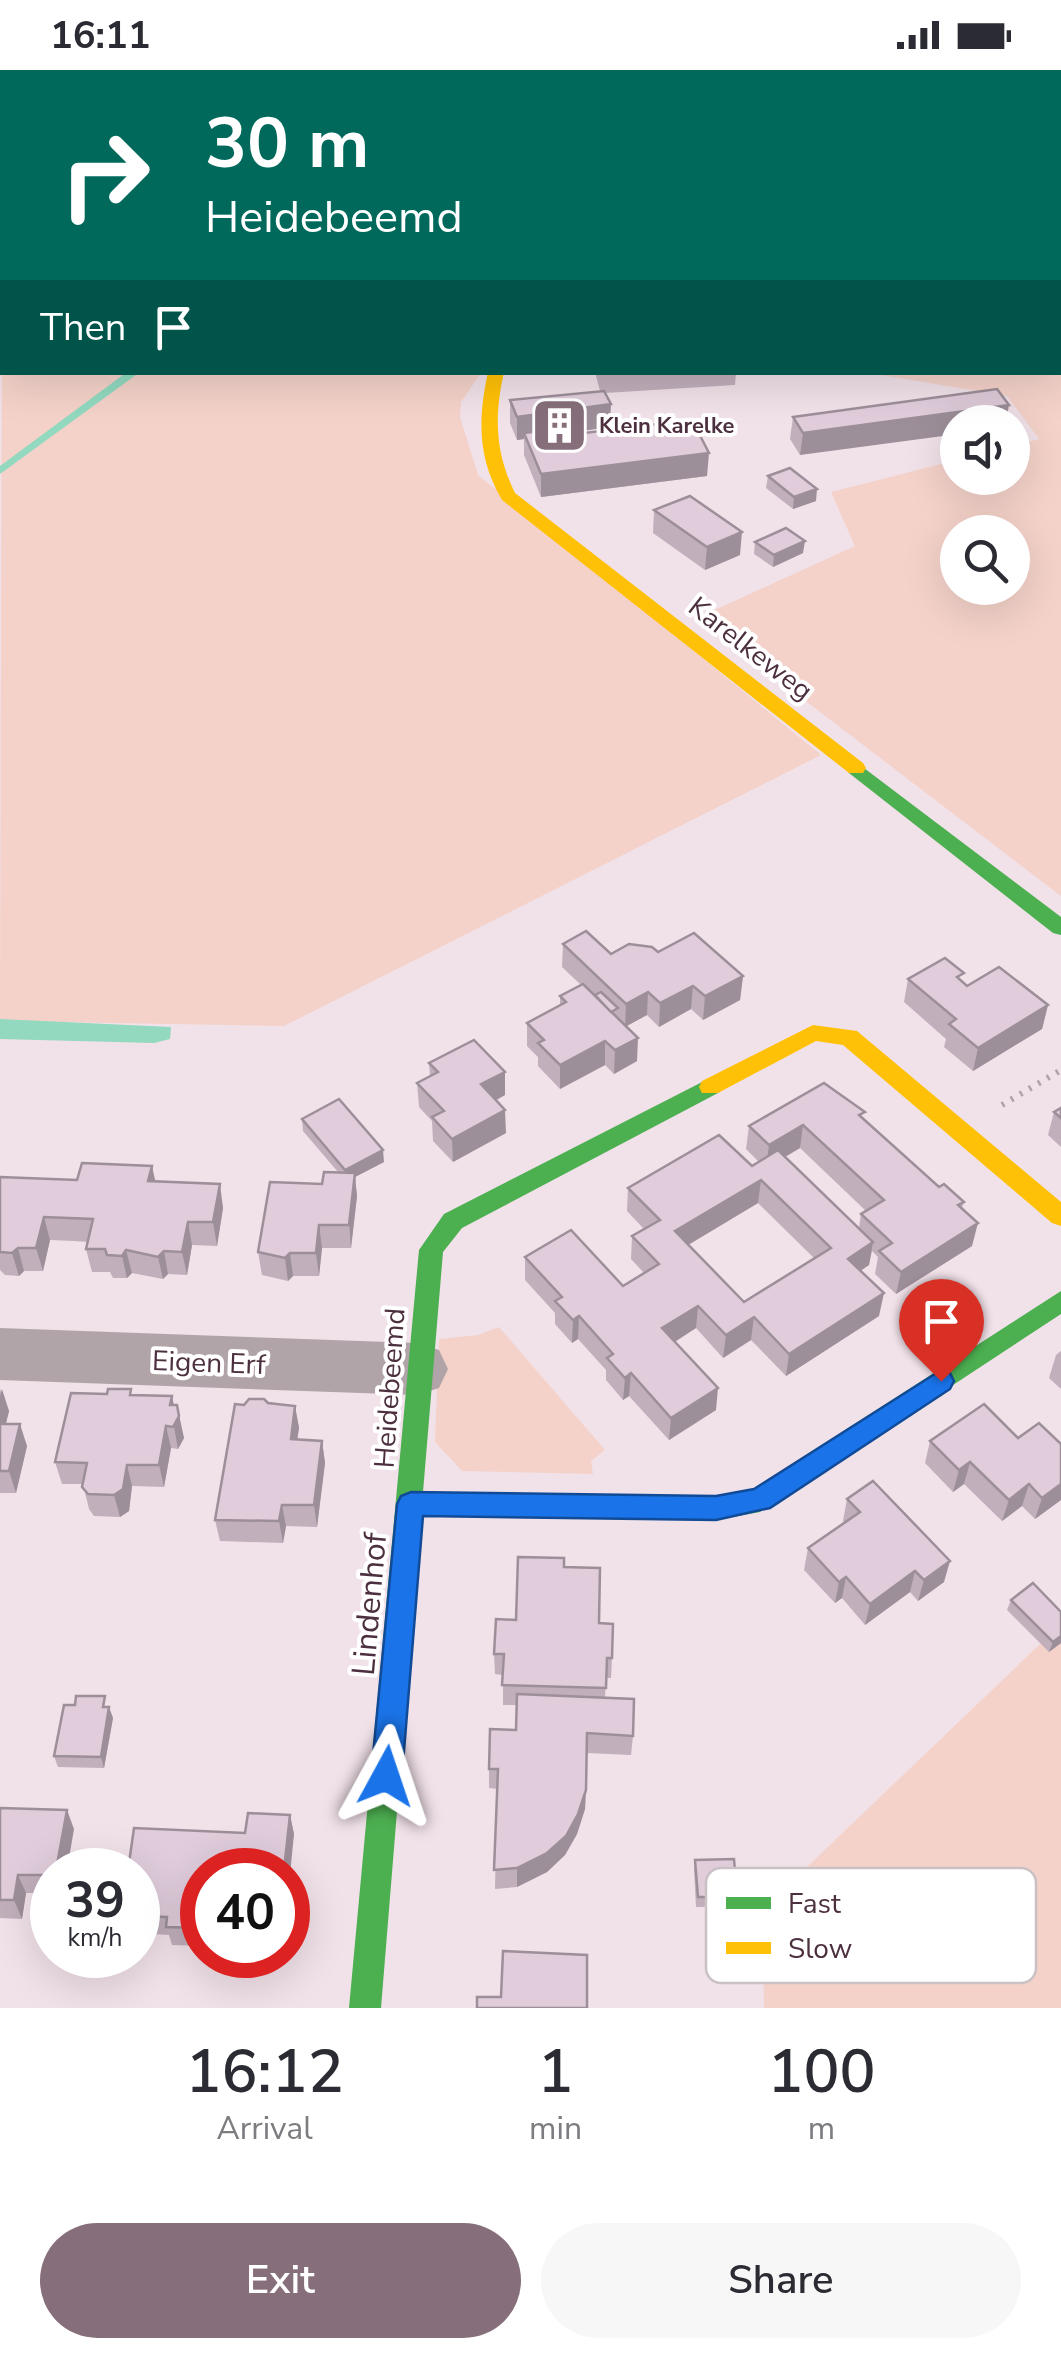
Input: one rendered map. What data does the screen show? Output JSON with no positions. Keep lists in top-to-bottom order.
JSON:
{
  "streets": {
    "street": [
      "Karelkeweg",
      "Eigen Erf",
      "Heidebeemd",
      "Lindenhof"
    ]
  },
  "crossings": [
    ["Eigen Erf", "Heidebeemd"],
    ["Heidebeemd", "Lindenhof"]
  ],
  "places": {
    "building": ["Klein Karelke"]
  },
  "legend": ["Fast", "Slow"],
  "page": {
    "status": "16:11",
    "turn": ["30 m", "Heidebeemd"],
    "then": "Then",
    "speed": "39 km/h",
    "limit": "40",
    "eta": [
      "16:12",
      "Arrival",
      "1",
      "min",
      "100",
      "m"
    ],
    "buttons": ["Exit", "Share"]
  }
}
